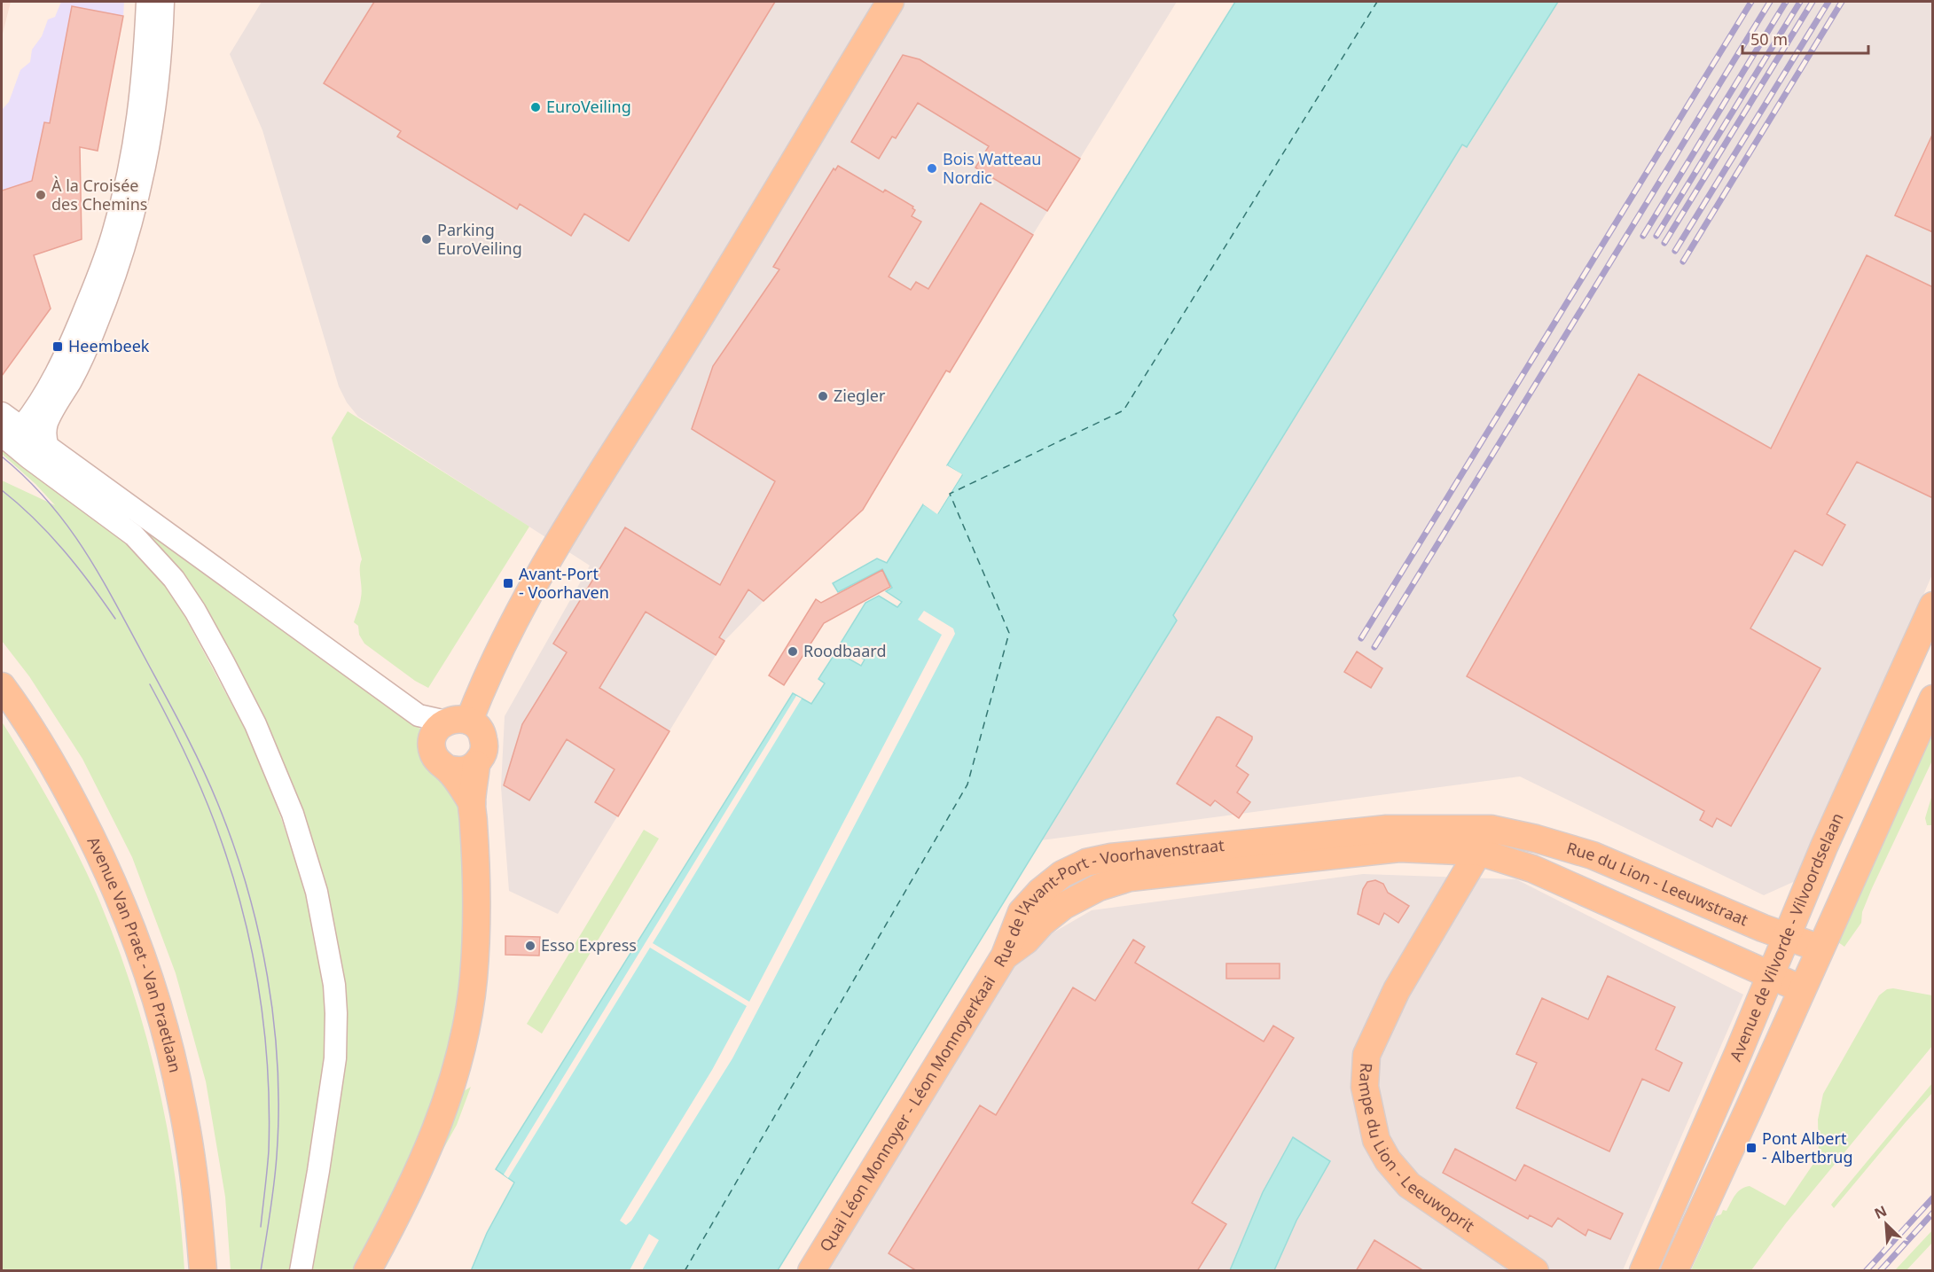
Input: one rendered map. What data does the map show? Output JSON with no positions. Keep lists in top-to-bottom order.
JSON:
{
  "streets": {
    "main road": [
      "Rue du Lion - Leeuwstraat",
      "Rue de l'Avant-Port - Voorhavenstraat",
      "Avenue de Vilvorde - Vilvoordselaan",
      "Avenue Van Praet - Van Praetlaan",
      "Quai Léon Monnoyer - Léon Monnoyerkaai",
      "Rampe du Lion - Leeuwoprit"
    ]
  },
  "crossings": [
    ["Rue du Lion - Leeuwstraat", "Rue de l'Avant-Port - Voorhavenstraat"],
    ["Rue du Lion - Leeuwstraat", "Avenue de Vilvorde - Vilvoordselaan"],
    ["Rue du Lion - Leeuwstraat", "Rampe du Lion - Leeuwoprit"],
    ["Rue de l'Avant-Port - Voorhavenstraat", "Quai Léon Monnoyer - Léon Monnoyerkaai"],
    ["Rue de l'Avant-Port - Voorhavenstraat", "Rampe du Lion - Leeuwoprit"]
  ],
  "places": {
    "other": [
      "EuroVeiling",
      "Bois Watteau Nordic",
      "À la Croisée des Chemins",
      "Parking EuroVeiling",
      "Ziegler",
      "Roodbaard",
      "Esso Express"
    ],
    "transit": ["Heembeek", "Avant-Port - Voorhaven", "Pont Albert - Albertbrug"]
  },
  "scale_bar": "50 m",
  "north": "top left"
}
